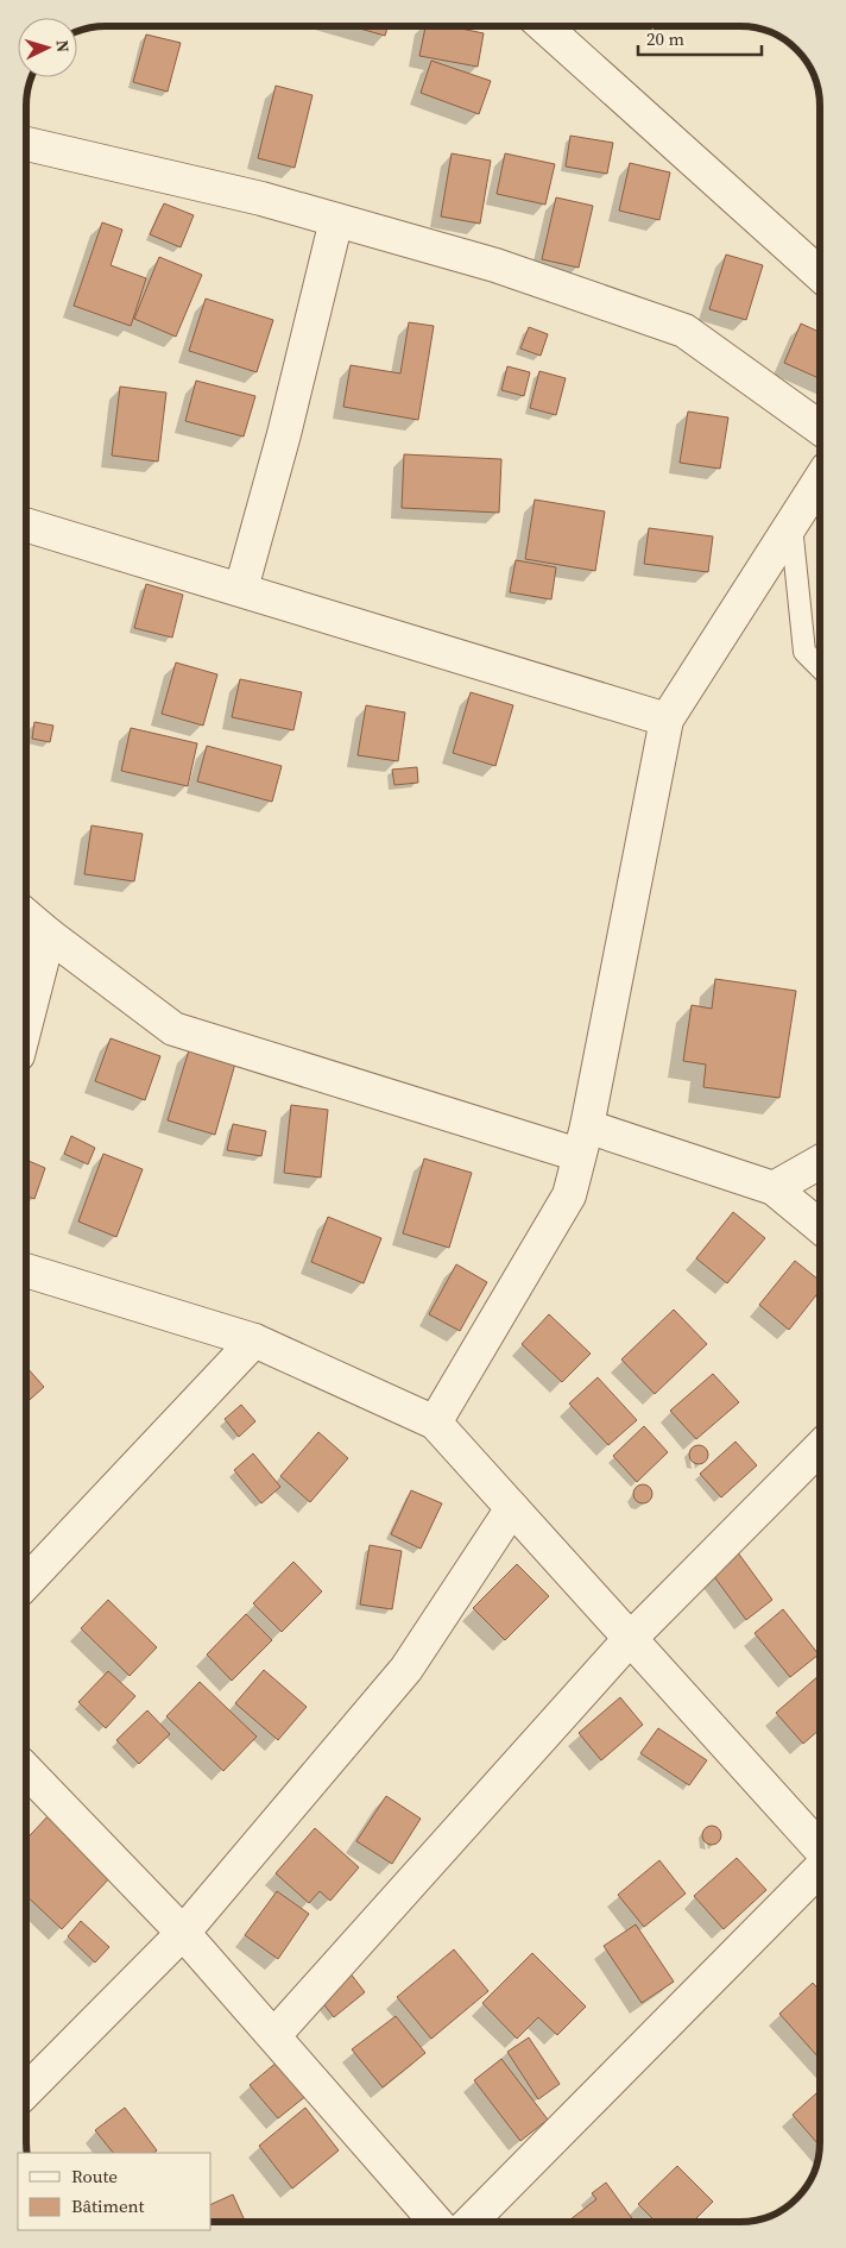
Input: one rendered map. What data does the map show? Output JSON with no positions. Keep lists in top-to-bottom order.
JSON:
{
  "legend": ["Route", "Bâtiment"],
  "scale_bar": "20 m",
  "north": "right"
}
